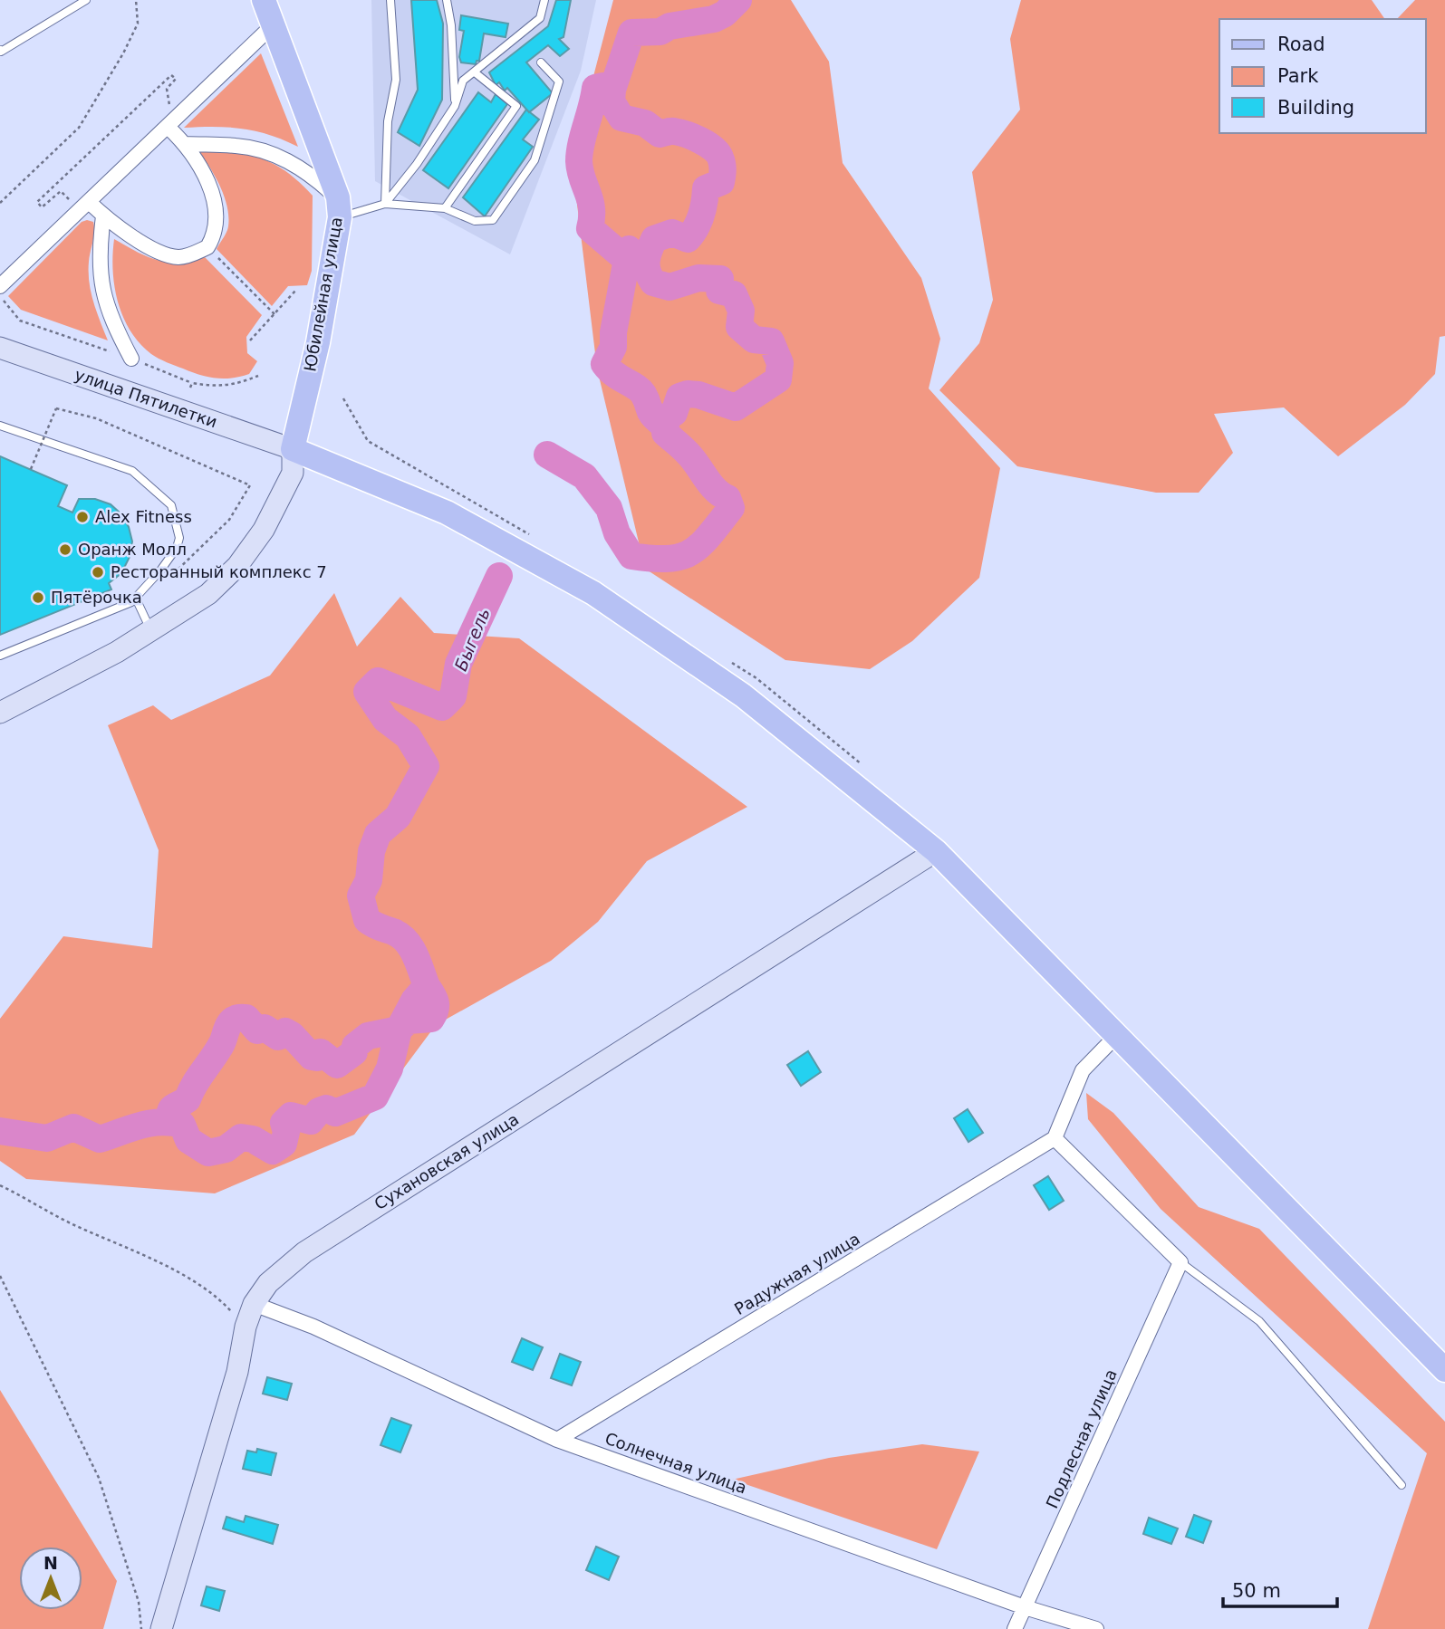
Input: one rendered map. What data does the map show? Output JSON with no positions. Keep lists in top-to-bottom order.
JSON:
{
  "streets": {
    "main road": ["Юбилейная улица"],
    "street": [
      "улица Пятилетки",
      "Сухановская улица",
      "Радужная улица",
      "Подлесная улица",
      "Солнечная улица"
    ]
  },
  "crossings": [
    ["Юбилейная улица", "улица Пятилетки"],
    ["Сухановская улица", "Солнечная улица"],
    ["Радужная улица", "Солнечная улица"],
    ["Подлесная улица", "Солнечная улица"]
  ],
  "water": ["Быгель"],
  "places": [
    "Alex Fitness",
    "Оранж Молл",
    "Ресторанный комплекс 7",
    "Пятёрочка"
  ],
  "legend": ["Road", "Park", "Building"],
  "scale_bar": "50 m",
  "north": "top"
}
